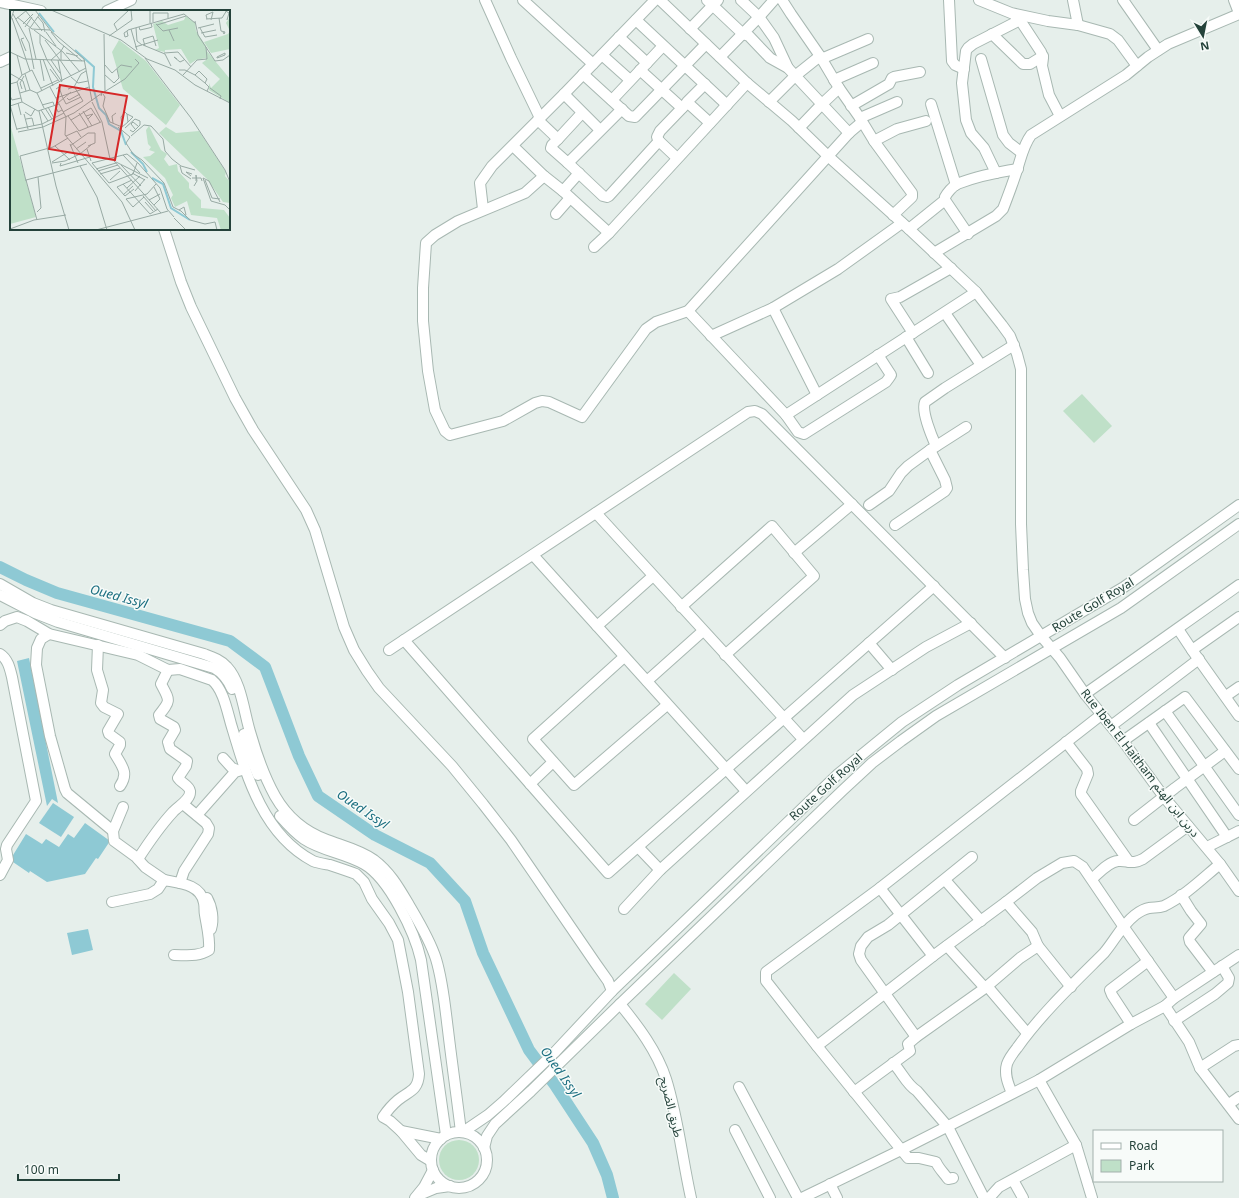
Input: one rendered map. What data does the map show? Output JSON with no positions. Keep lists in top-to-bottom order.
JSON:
{
  "streets": {
    "street": ["Route Golf Royal", "Rue Iben El Haitham دربن ابن الهثم", "طريق الضريح"]
  },
  "crossings": [
    ["Route Golf Royal", "Rue Iben El Haitham دربن ابن الهثم"],
    ["Route Golf Royal", "طريق الضريح"]
  ],
  "water": ["Oued Issyl"],
  "legend": ["Road", "Park"],
  "scale_bar": "100 m",
  "north": "bottom"
}
